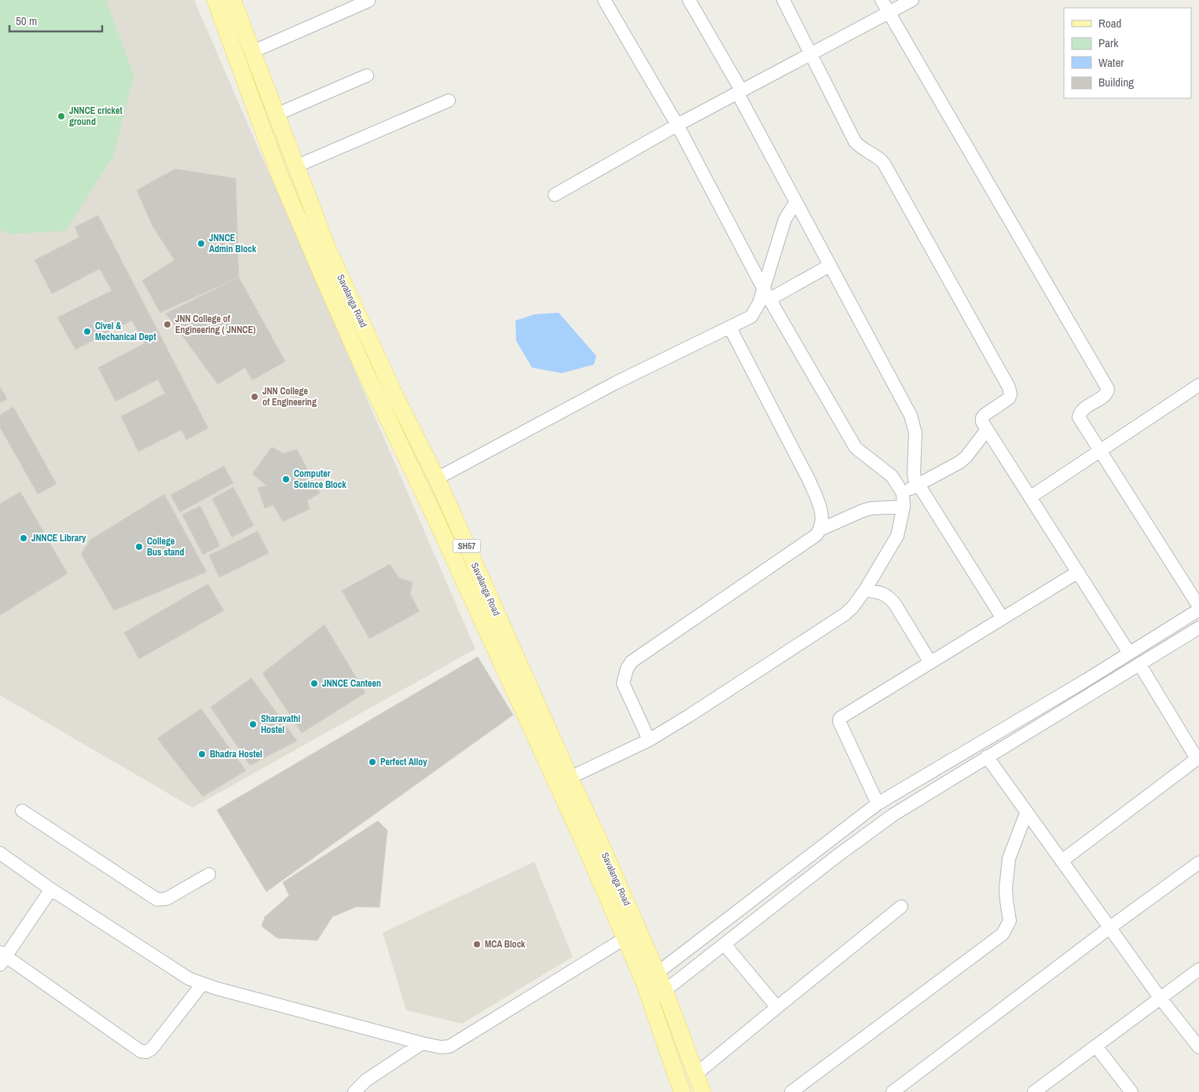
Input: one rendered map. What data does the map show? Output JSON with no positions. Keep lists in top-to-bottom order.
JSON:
{
  "streets": {
    "main road": ["Savalanga Road", "SH57"]
  },
  "places": [
    "JNNCE cricket ground",
    "JNNCE Admin Block",
    "JNN College of Engineering ( JNNCE)",
    "Civel & Mechanical Dept",
    "JNN College of Engineering",
    "Computer Sceince Block",
    "JNNCE Library",
    "College Bus stand",
    "JNNCE Canteen",
    "Sharavathi Hostel",
    "Bhadra Hostel",
    "Perfect Alloy",
    "MCA Block"
  ],
  "legend": [
    "Road",
    "Park",
    "Water",
    "Building"
  ],
  "scale_bar": "50 m"
}
